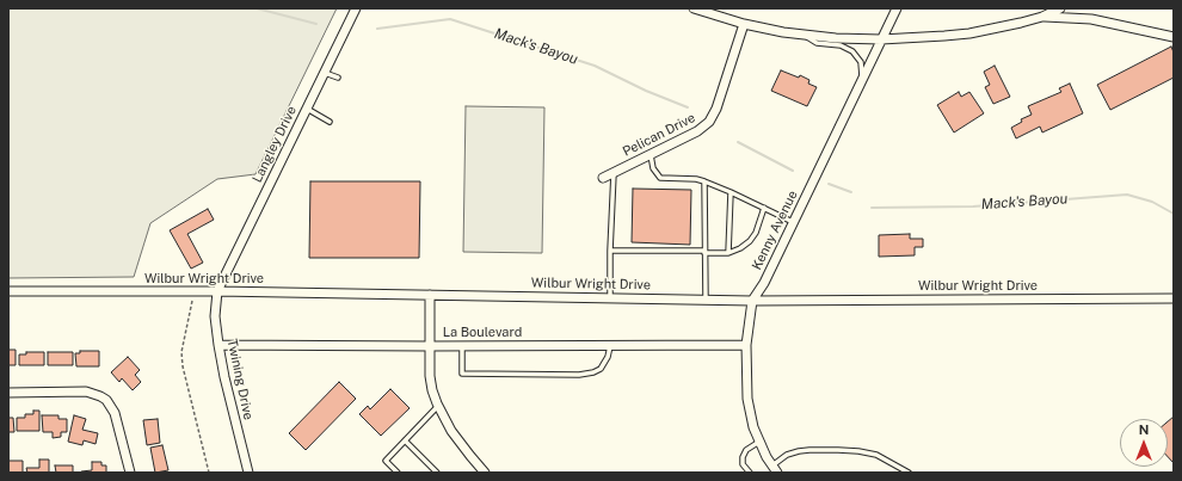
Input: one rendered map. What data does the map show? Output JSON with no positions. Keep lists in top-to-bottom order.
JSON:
{
  "streets": {
    "street": [
      "Pelican Drive",
      "Langley Drive",
      "Kenny Avenue",
      "Wilbur Wright Drive",
      "La Boulevard",
      "Twining Drive"
    ]
  },
  "crossings": [
    ["Langley Drive", "Wilbur Wright Drive"],
    ["Langley Drive", "Twining Drive"],
    ["Kenny Avenue", "Wilbur Wright Drive"],
    ["Kenny Avenue", "La Boulevard"],
    ["Wilbur Wright Drive", "Twining Drive"],
    ["La Boulevard", "Twining Drive"]
  ],
  "water": ["Mack's Bayou"],
  "north": "top"
}
